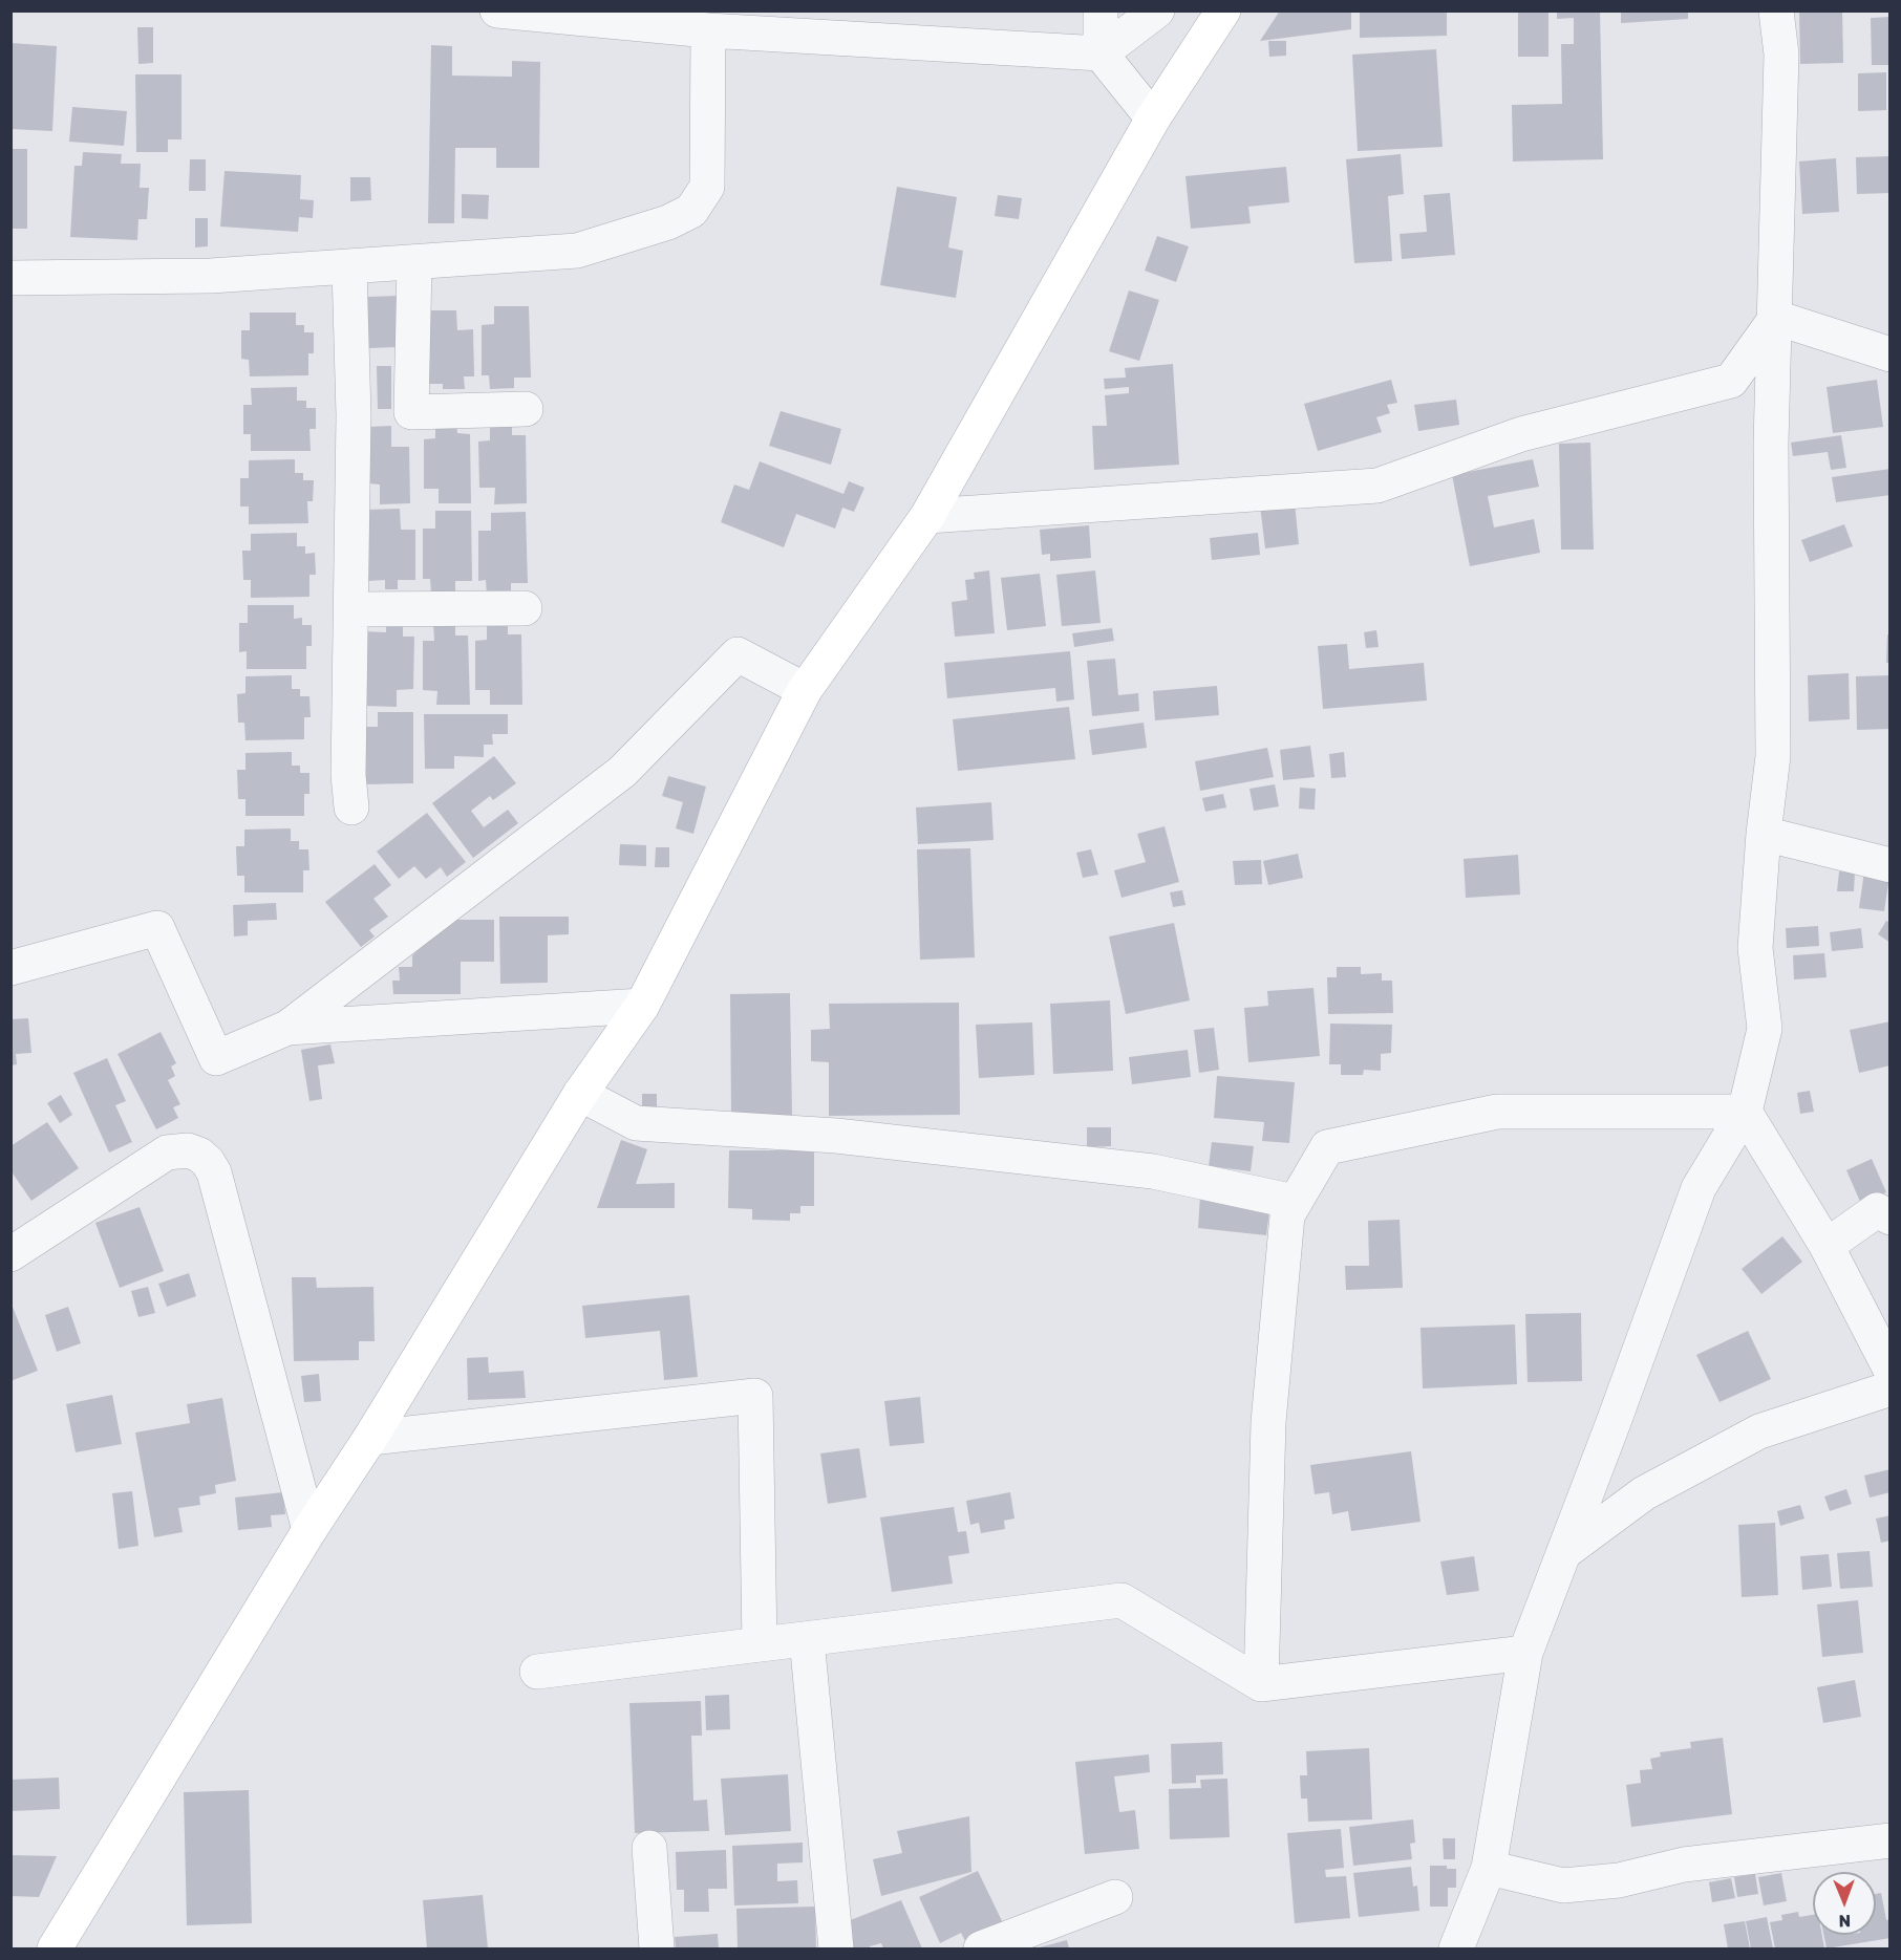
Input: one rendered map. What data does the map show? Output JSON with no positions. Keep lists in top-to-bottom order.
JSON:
{
  "north": "bottom"
}
